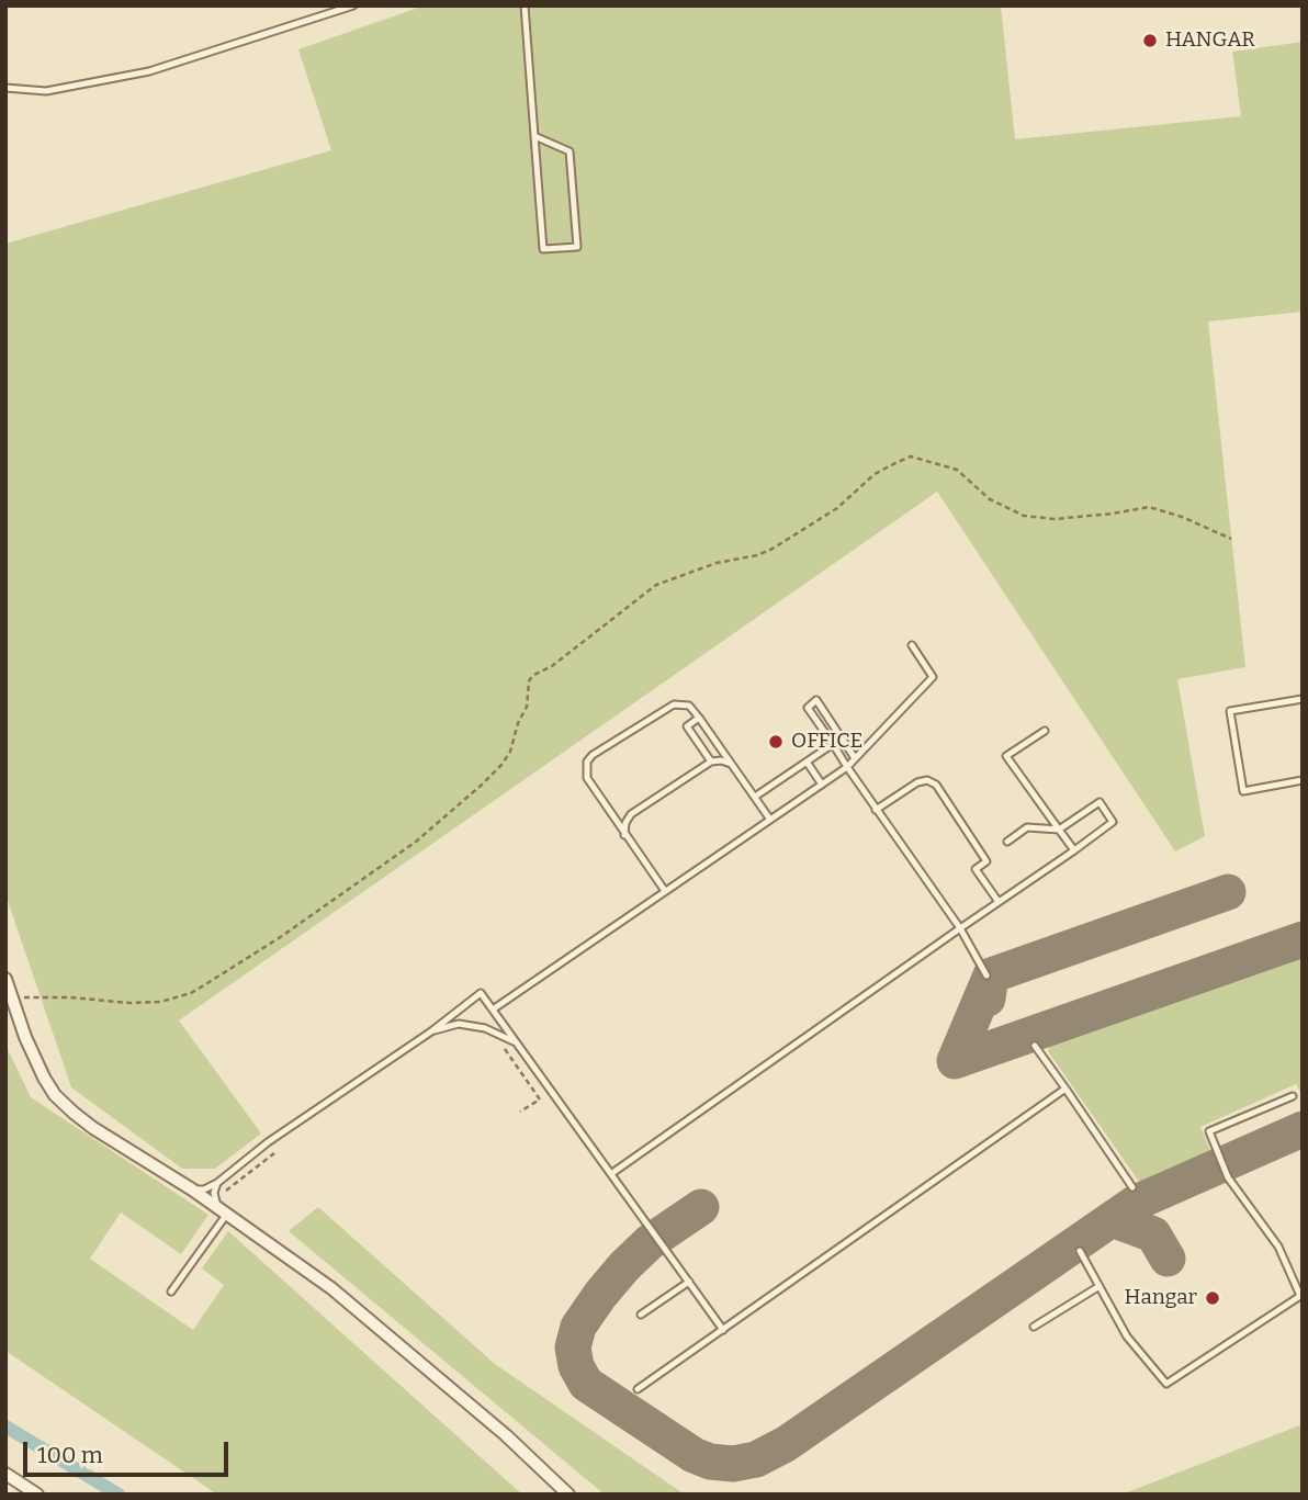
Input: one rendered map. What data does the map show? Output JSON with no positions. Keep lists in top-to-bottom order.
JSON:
{
  "places": ["HANGAR", "OFFICE", "Hangar"],
  "scale_bar": "100 m"
}
